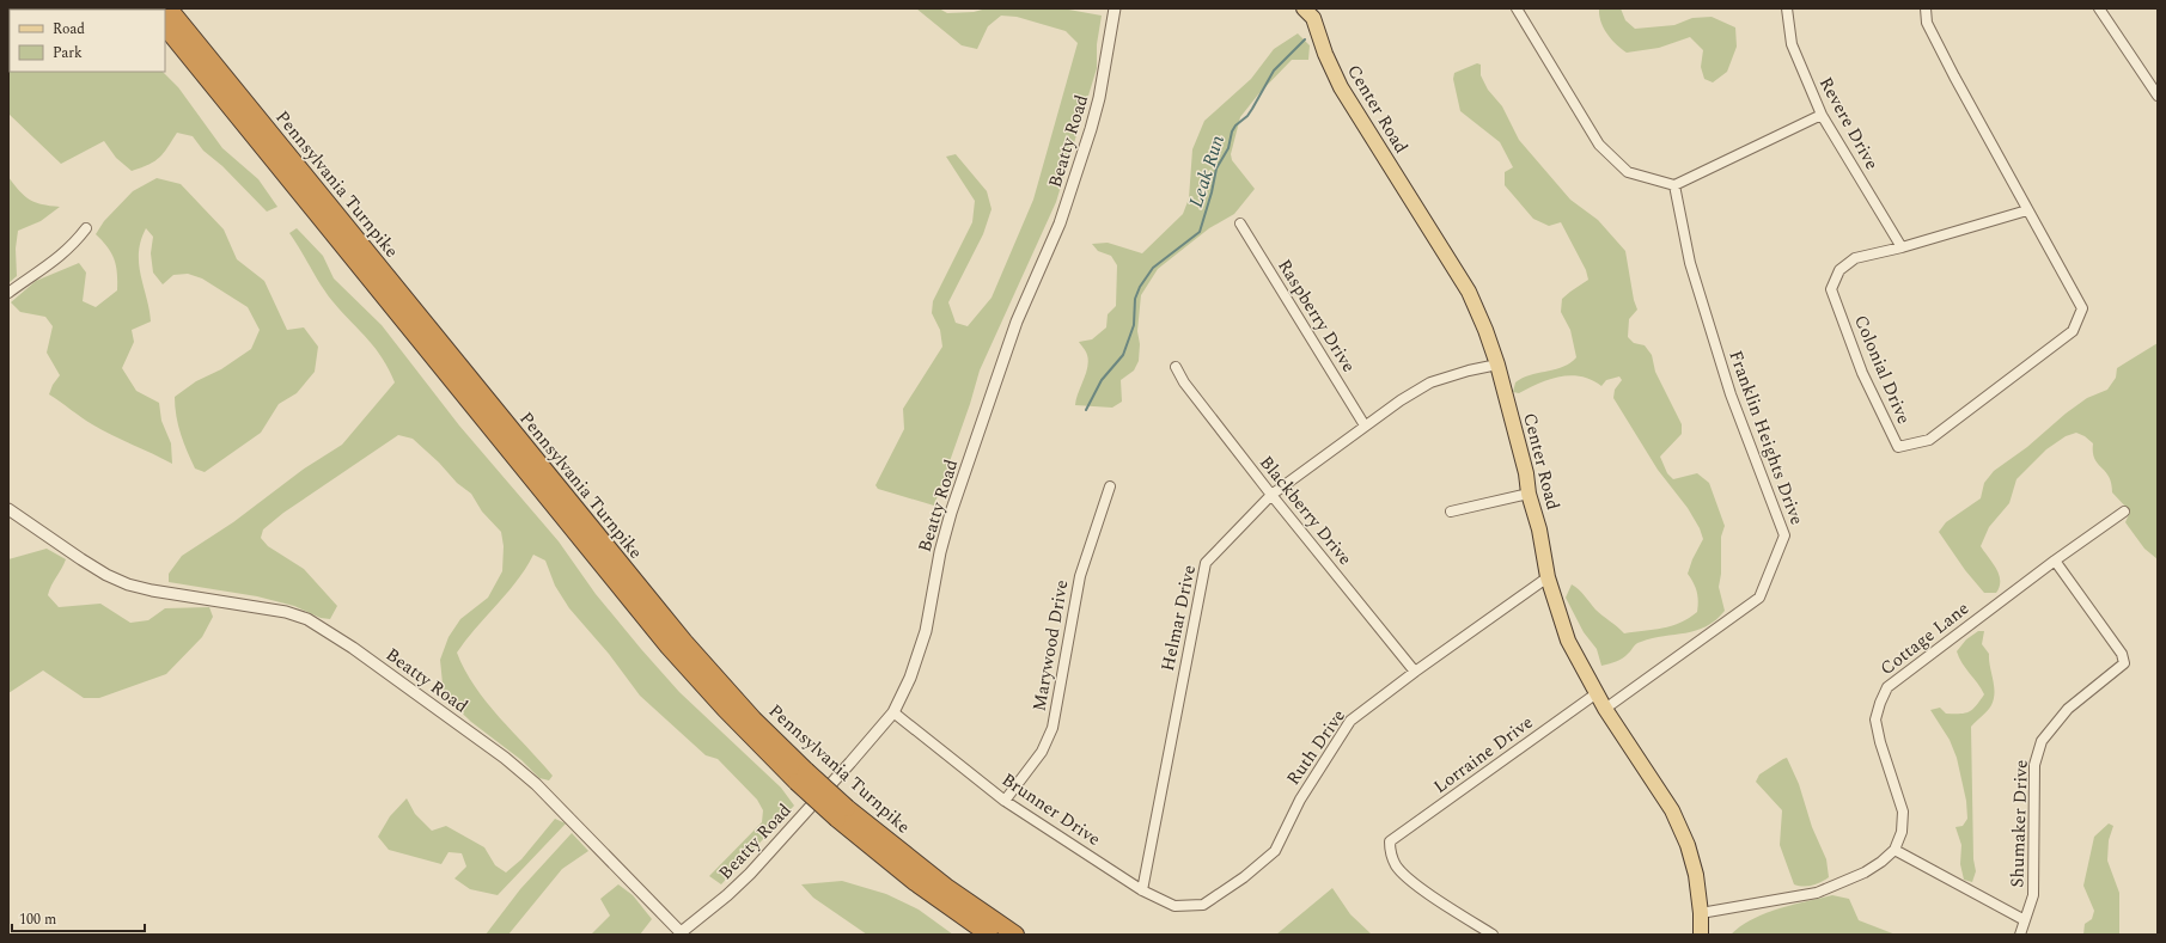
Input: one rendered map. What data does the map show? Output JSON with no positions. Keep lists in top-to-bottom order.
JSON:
{
  "streets": {
    "highway": ["Pennsylvania Turnpike"],
    "main road": ["Center Road"],
    "street": [
      "Revere Drive",
      "Beatty Road",
      "Raspberry Drive",
      "Colonial Drive",
      "Franklin Heights Drive",
      "Blackberry Drive",
      "Helmar Drive",
      "Cottage Lane",
      "Marywood Drive",
      "Ruth Drive",
      "Lorraine Drive",
      "Brunner Drive",
      "Shumaker Drive"
    ]
  },
  "crossings": [
    ["Center Road", "Franklin Heights Drive"],
    ["Center Road", "Helmar Drive"],
    ["Center Road", "Ruth Drive"],
    ["Center Road", "Lorraine Drive"],
    ["Revere Drive", "Colonial Drive"],
    ["Beatty Road", "Brunner Drive"],
    ["Raspberry Drive", "Helmar Drive"],
    ["Blackberry Drive", "Helmar Drive"],
    ["Blackberry Drive", "Ruth Drive"],
    ["Helmar Drive", "Brunner Drive"],
    ["Cottage Lane", "Shumaker Drive"],
    ["Marywood Drive", "Brunner Drive"],
    ["Ruth Drive", "Brunner Drive"]
  ],
  "water": ["Leak Run"],
  "legend": ["Road", "Park"],
  "scale_bar": "100 m"
}
